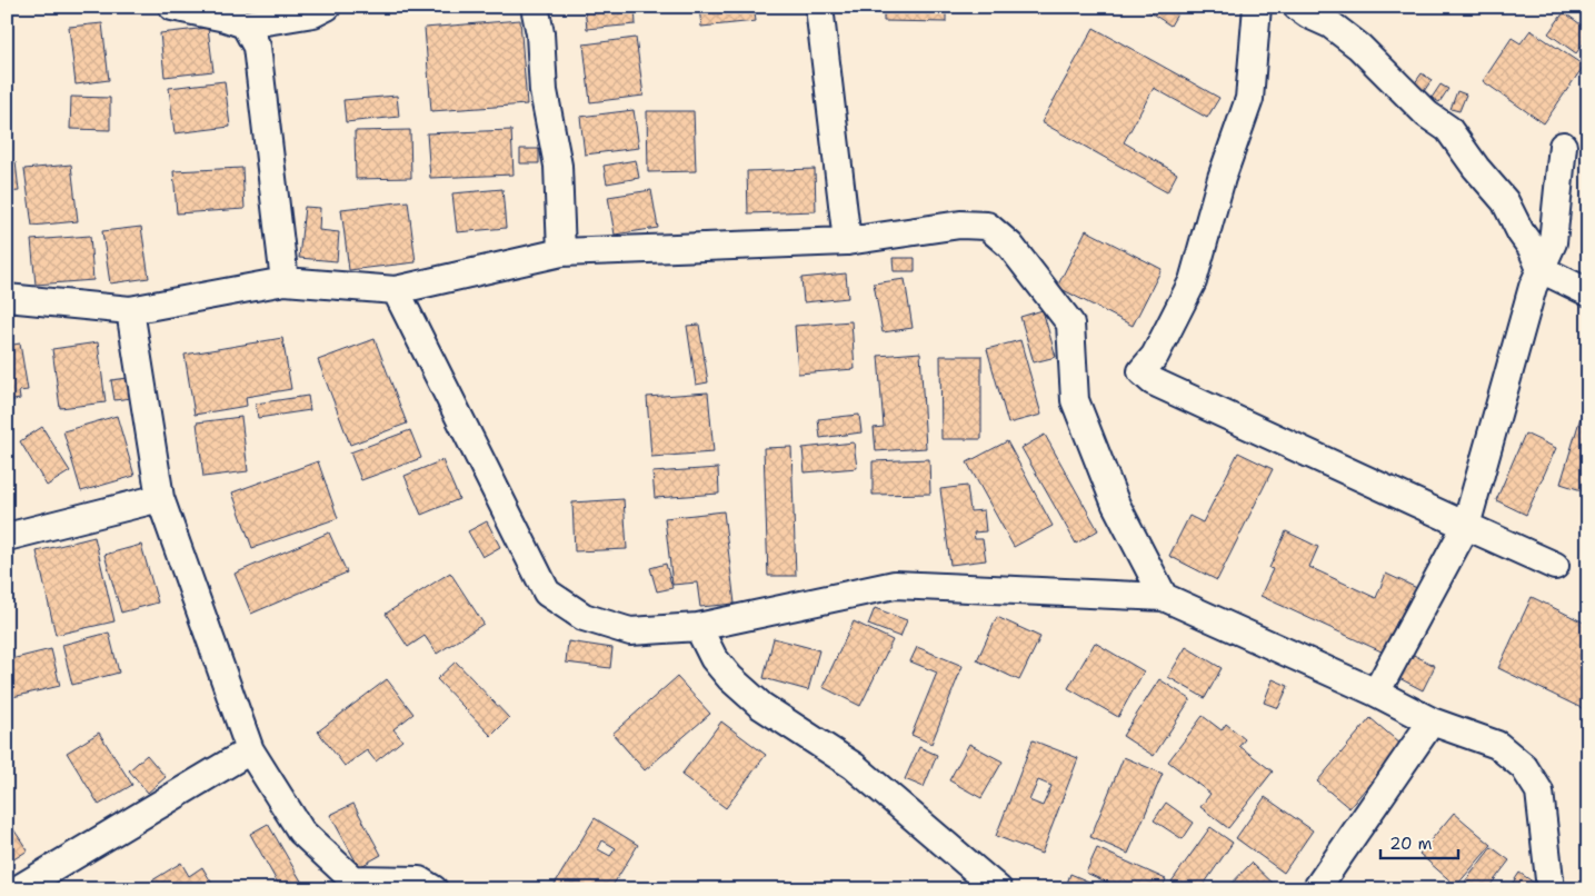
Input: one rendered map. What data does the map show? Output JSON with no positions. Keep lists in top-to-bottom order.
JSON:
{
  "scale_bar": "20 m"
}
